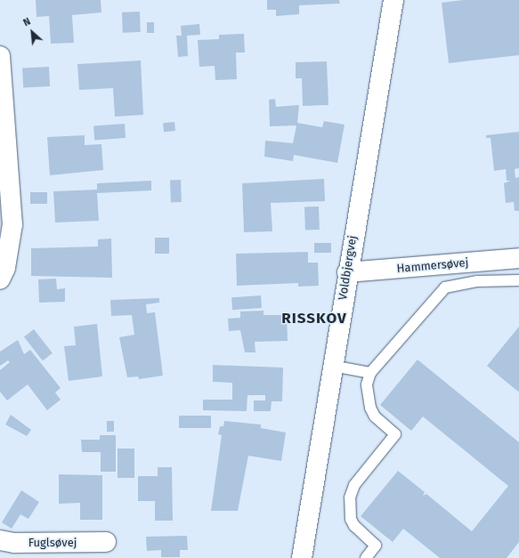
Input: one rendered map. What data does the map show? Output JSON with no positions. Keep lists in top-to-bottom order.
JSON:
{
  "streets": {
    "street": ["Hammersøvej", "Voldbjergvej", "Fuglsøvej"]
  },
  "crossings": [
    ["Hammersøvej", "Voldbjergvej"]
  ],
  "districts": ["RISSKOV"],
  "north": "top left"
}
